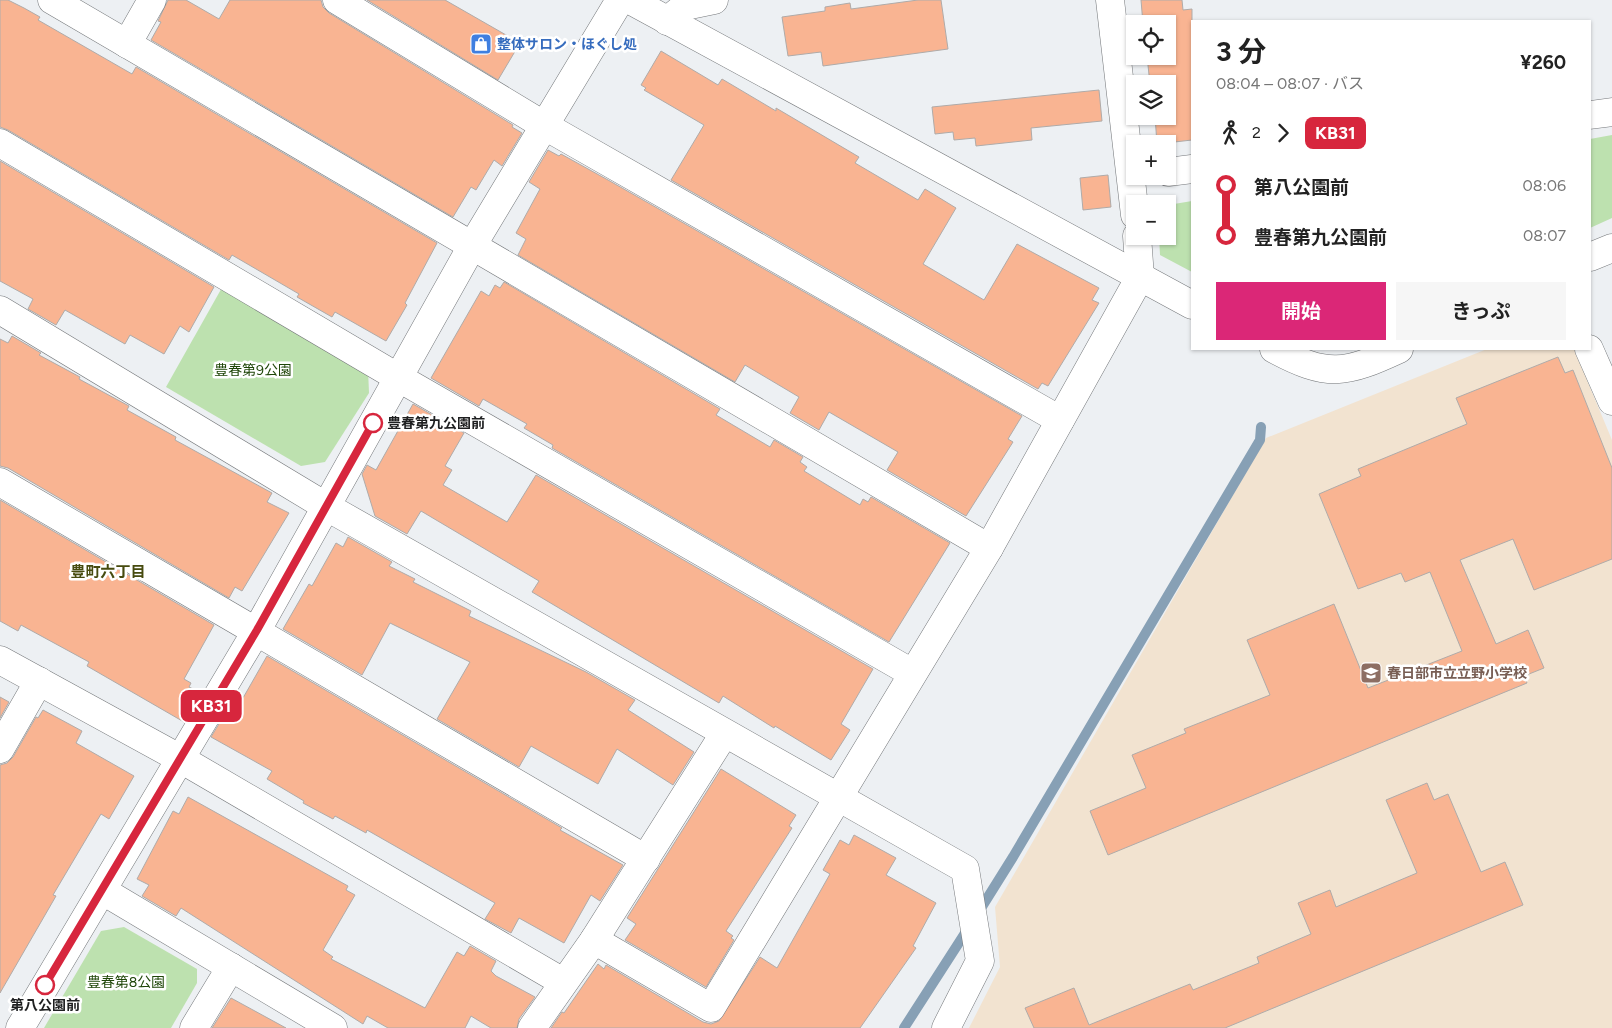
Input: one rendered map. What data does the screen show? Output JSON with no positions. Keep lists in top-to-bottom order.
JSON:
{
  "districts": ["豊町六丁目"],
  "parks": ["豊春第9公園", "豊春第8公園"],
  "places": {
    "shop": ["整体サロン・ほぐし処"],
    "other": ["豊春第九公園前", "第八公園前"],
    "school or university": ["春日部市立立野小学校"]
  },
  "lines": ["bus line KB31"],
  "page": {
    "on_map": "KB31",
    "map_buttons": ["+", "−"],
    "heading": ["3 分", "08:04 – 08:07 · バス", "¥260"],
    "legs": ["2", "KB31"],
    "list": [
      {
        "name": "第八公園前",
        "value": "08:06"
      },
      {
        "name": "豊春第九公園前",
        "value": "08:07"
      }
    ],
    "buttons": ["開始", "きっぷ"]
  }
}
